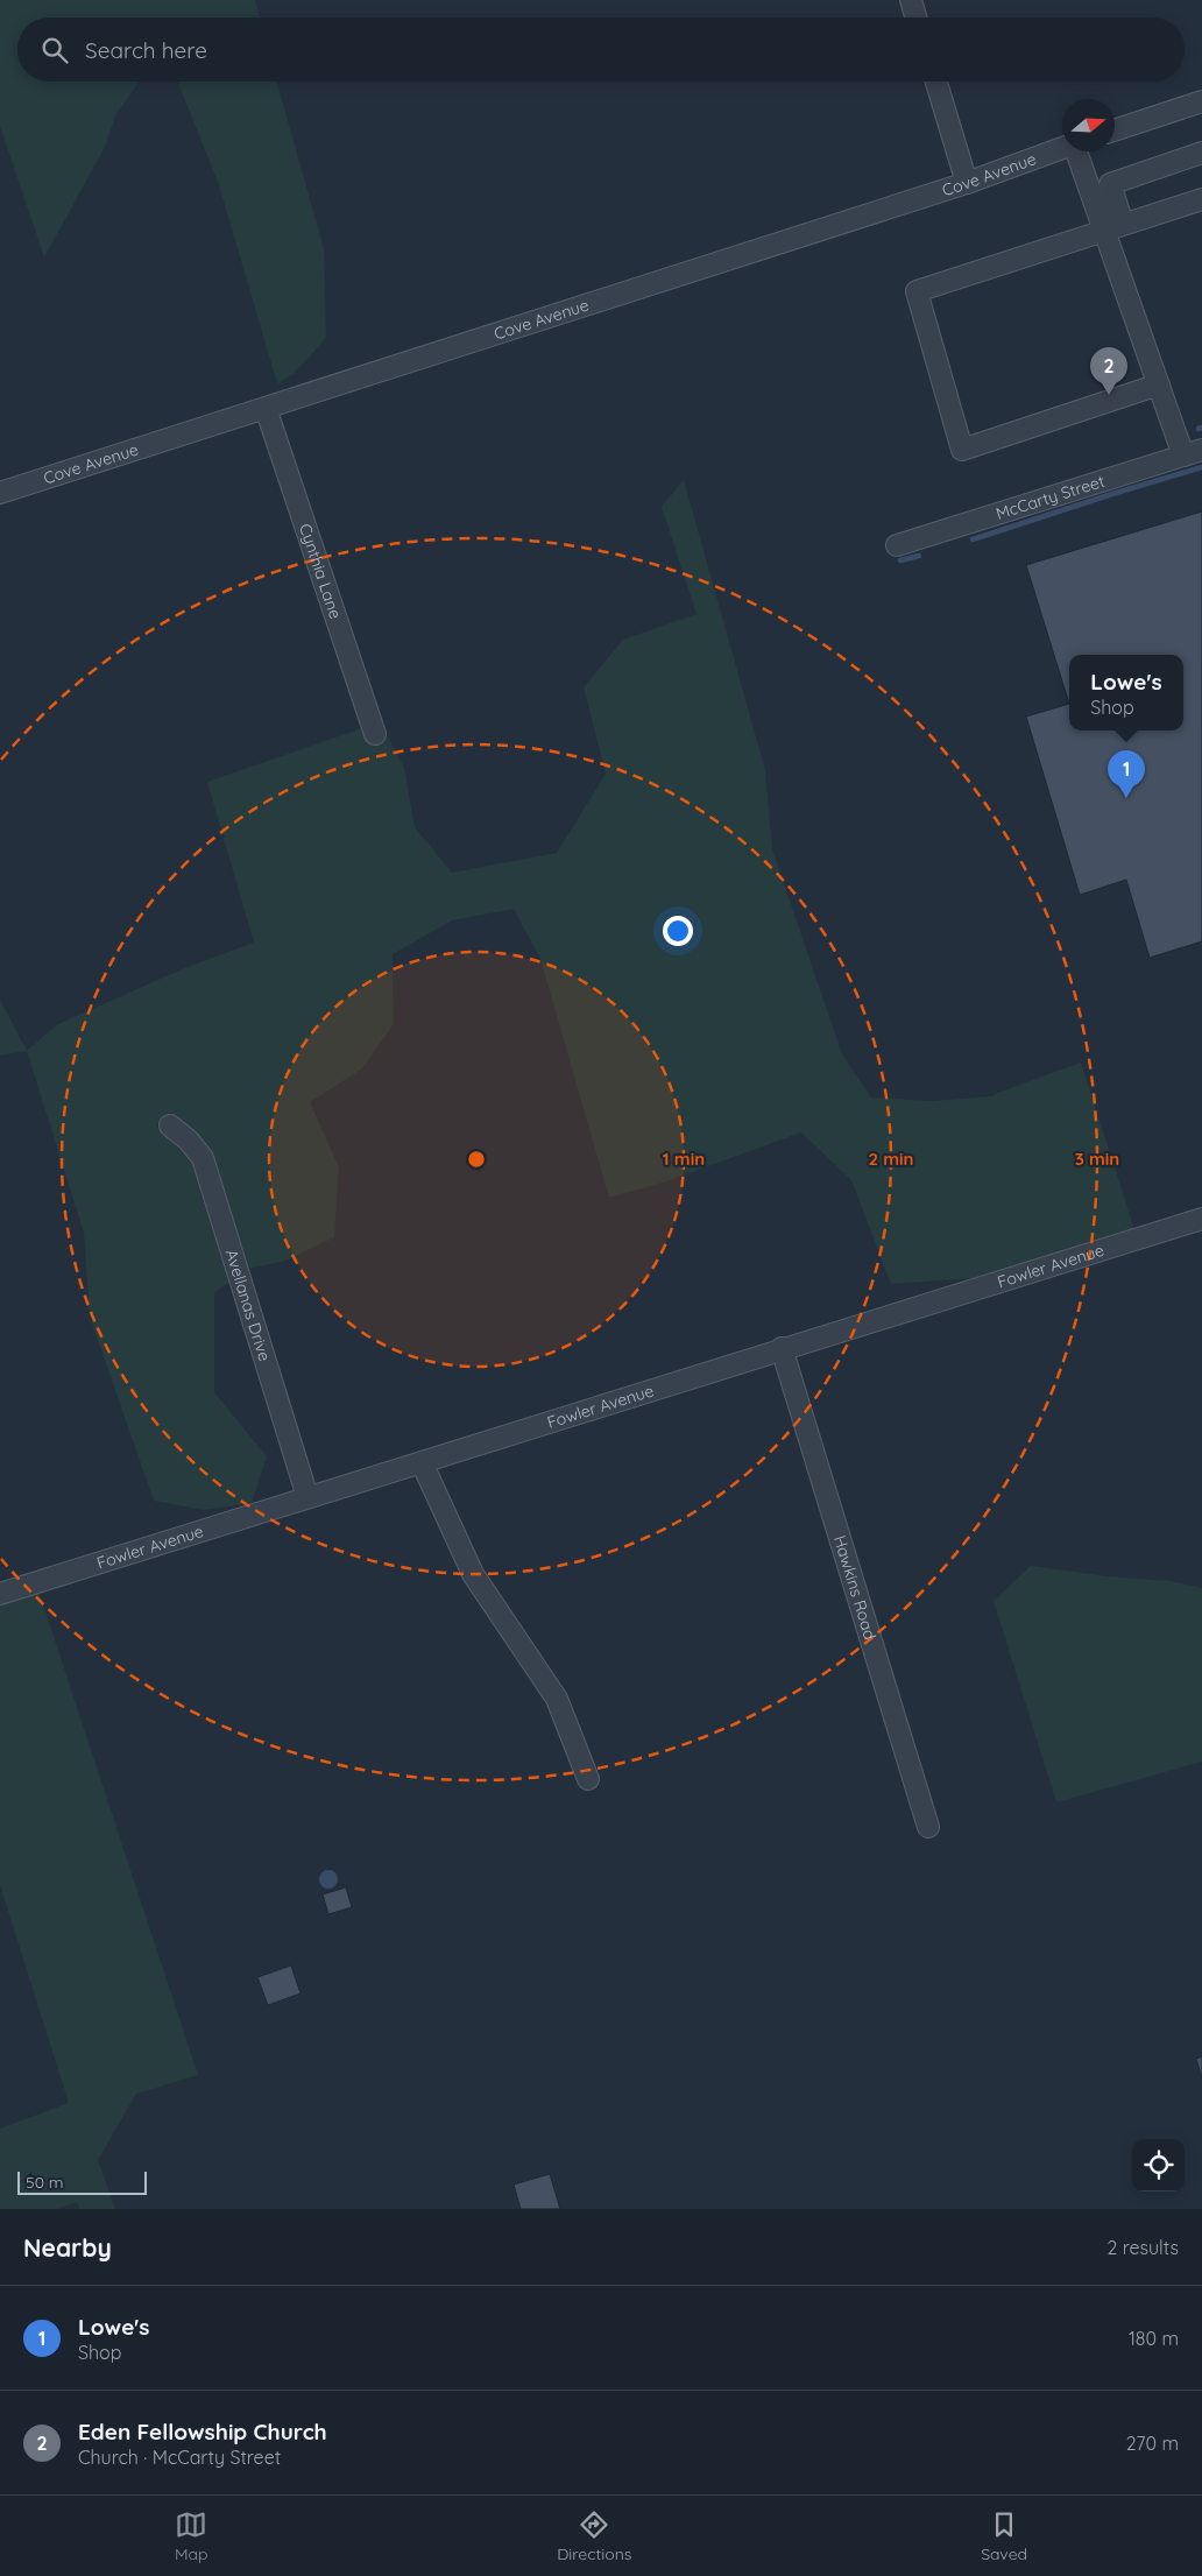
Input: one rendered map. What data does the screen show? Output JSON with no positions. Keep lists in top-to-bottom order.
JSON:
{
  "streets": {
    "street": [
      "Cove Avenue",
      "McCarty Street",
      "Cynthia Lane",
      "Fowler Avenue",
      "Avellanas Drive",
      "Hawkins Road"
    ]
  },
  "crossings": [
    ["Cove Avenue", "Cynthia Lane"],
    ["Fowler Avenue", "Avellanas Drive"],
    ["Fowler Avenue", "Hawkins Road"]
  ],
  "scale_bar": "50 m",
  "north": "right",
  "page": {
    "search": "Search here",
    "pins": ["2", "1"],
    "popup": ["Lowe's", "Shop"],
    "scale": "50 m",
    "heading": ["Nearby", "2 results"],
    "list": [
      {
        "mark": "1",
        "name": "Lowe's",
        "note": "Shop",
        "value": "180 m"
      },
      {
        "mark": "2",
        "name": "Eden Fellowship Church",
        "note": "Church · McCarty Street",
        "value": "270 m"
      }
    ],
    "nav": ["Map", "Directions", "Saved"]
  },
  "rings": ["1 min", "2 min", "3 min"]
}
